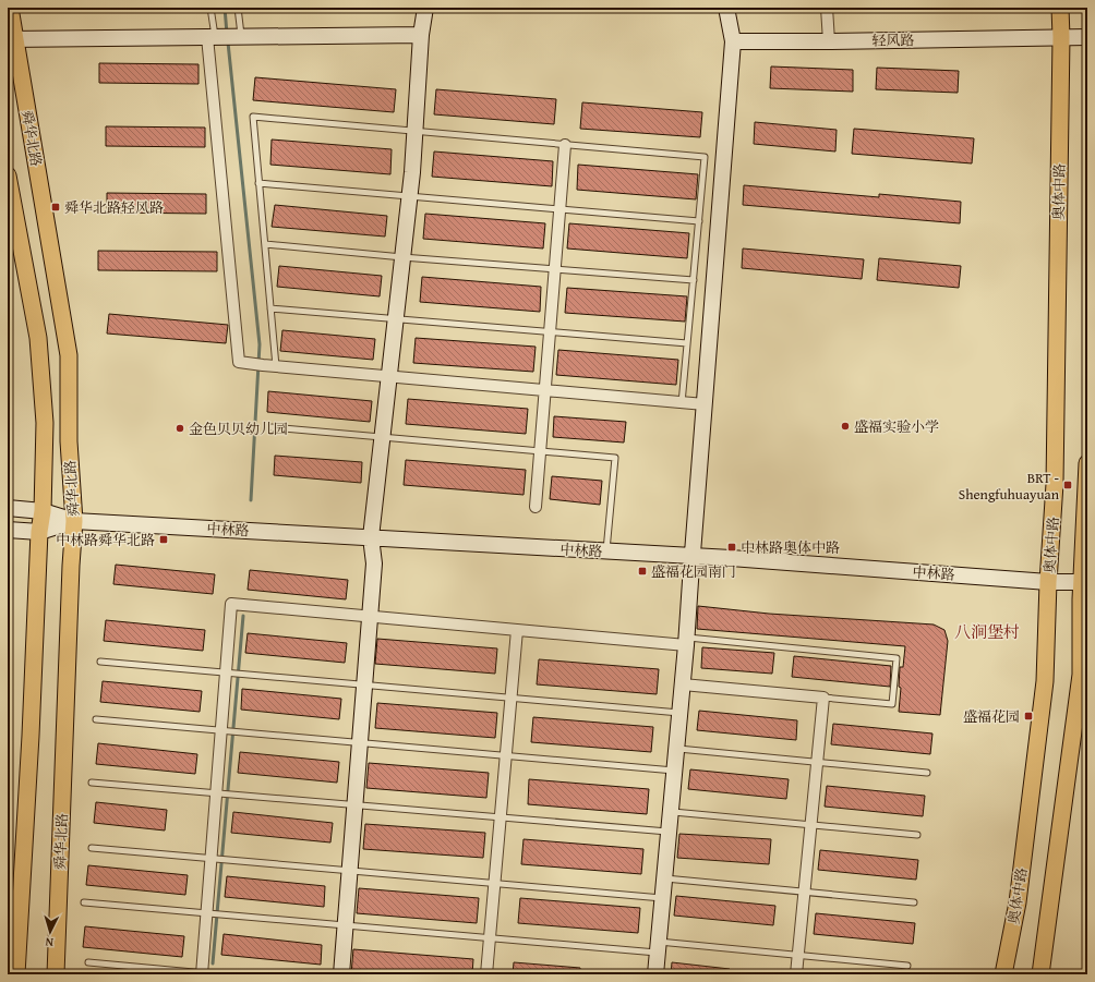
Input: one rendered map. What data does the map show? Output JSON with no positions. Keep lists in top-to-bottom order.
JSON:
{
  "streets": {
    "main road": ["舜华北路", "奥体中路"],
    "street": ["轻风路", "中林路"]
  },
  "crossings": [
    ["轻风路", "奥体中路"],
    ["舜华北路", "中林路"],
    ["奥体中路", "中林路"]
  ],
  "districts": ["八涧堡村"],
  "places": {
    "transit": [
      "舜华北路轻风路",
      "BRT - Shengfuhuayuan",
      "中林路舜华北路",
      "中林路奥体中路",
      "盛福花园南门",
      "盛福花园"
    ],
    "other": ["盛福实验小学", "金色贝贝幼儿园"]
  },
  "north": "bottom"
}
